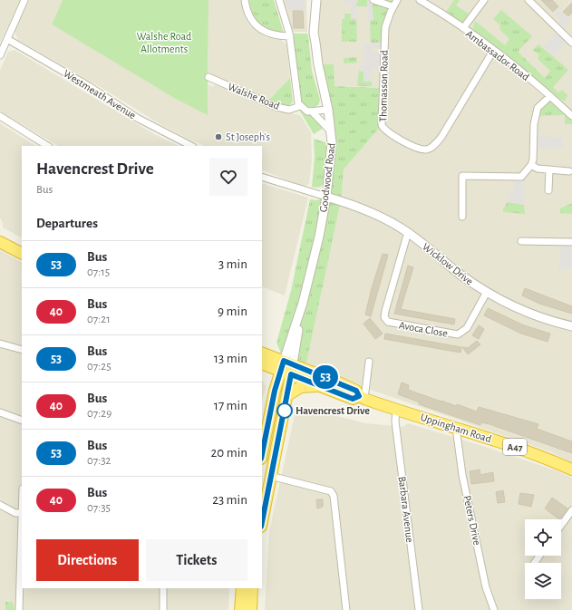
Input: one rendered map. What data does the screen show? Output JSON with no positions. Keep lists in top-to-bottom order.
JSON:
{
  "streets": {
    "highway": ["Uppingham Road", "A47"],
    "street": [
      "Ambassador Road",
      "Thomasson Road",
      "Westmeath Avenue",
      "Walshe Road",
      "Goodwood Road",
      "Wicklow Drive",
      "Avoca Close",
      "Barbara Avenue",
      "Peters Drive"
    ]
  },
  "crossings": [
    ["Ambassador Road", "Thomasson Road"],
    ["Goodwood Road", "Wicklow Drive"],
    ["Goodwood Road", "Uppingham Road"],
    ["Wicklow Drive", "Avoca Close"],
    ["Uppingham Road", "Barbara Avenue"],
    ["Uppingham Road", "Peters Drive"]
  ],
  "parks": ["Walshe Road Allotments"],
  "places": ["St Joseph's", "Havencrest Drive"],
  "lines": ["bus line 53"],
  "page": {
    "on_map": "53",
    "heading": [
      ["Havencrest Drive", "Bus"],
      "Departures"
    ],
    "list": [
      {
        "mark": "53",
        "name": "Bus",
        "note": "07:15",
        "value": "3 min"
      },
      {
        "mark": "40",
        "name": "Bus",
        "note": "07:21",
        "value": "9 min"
      },
      {
        "mark": "53",
        "name": "Bus",
        "note": "07:25",
        "value": "13 min"
      },
      {
        "mark": "40",
        "name": "Bus",
        "note": "07:29",
        "value": "17 min"
      },
      {
        "mark": "53",
        "name": "Bus",
        "note": "07:32",
        "value": "20 min"
      },
      {
        "mark": "40",
        "name": "Bus",
        "note": "07:35",
        "value": "23 min"
      }
    ],
    "buttons": ["Directions", "Tickets"]
  }
}
